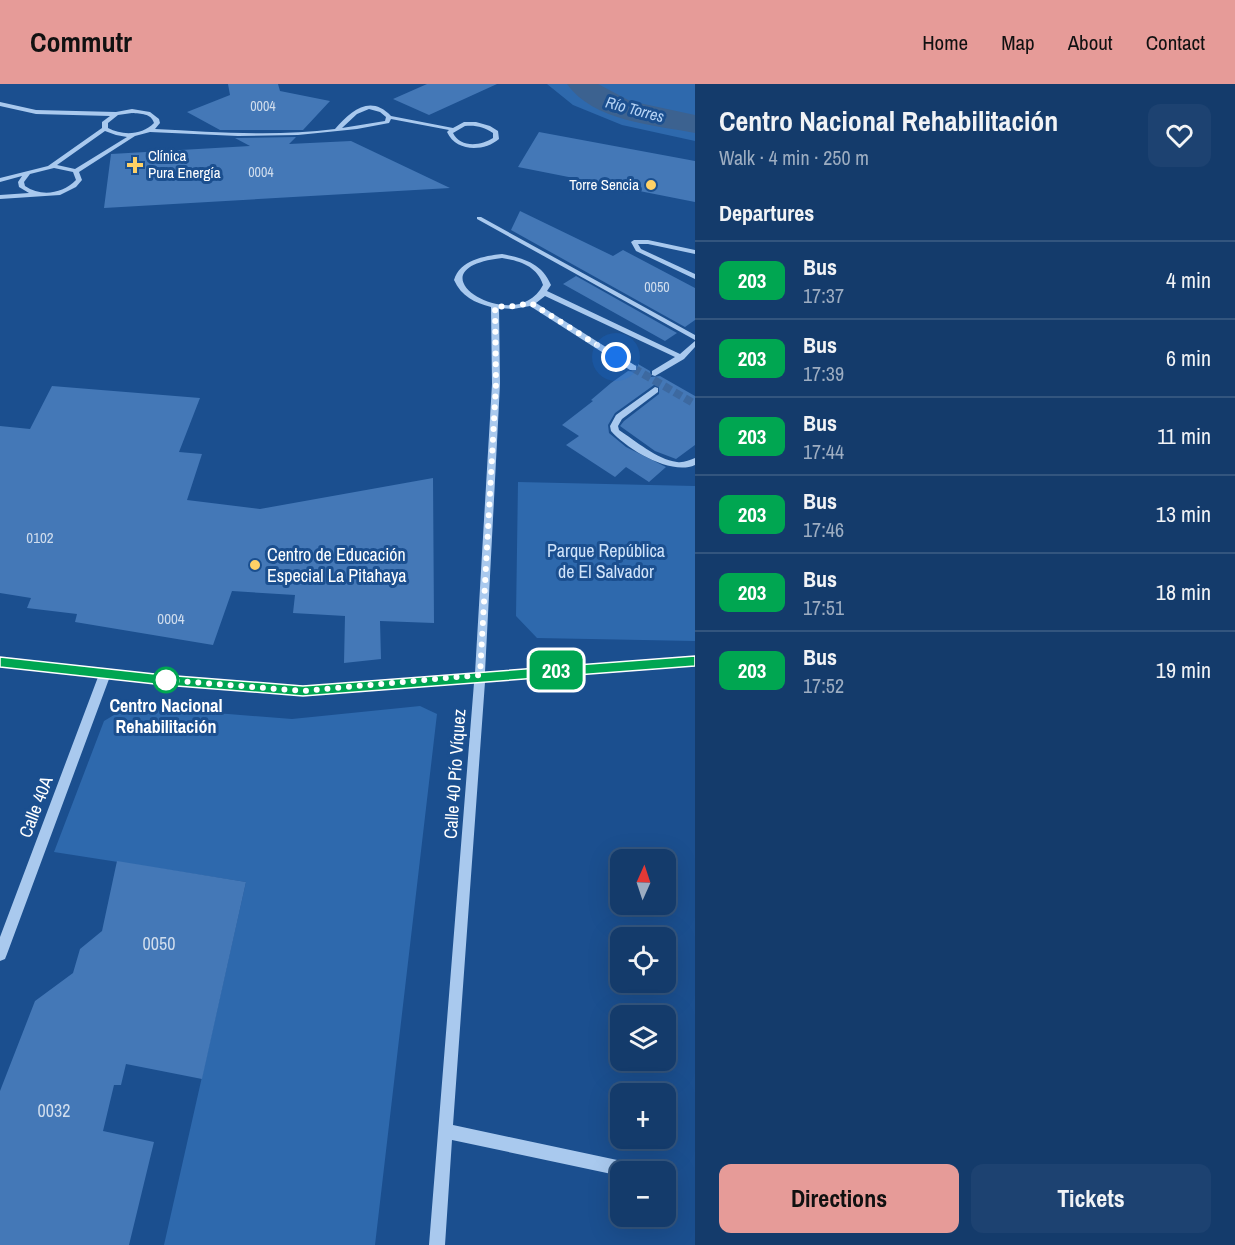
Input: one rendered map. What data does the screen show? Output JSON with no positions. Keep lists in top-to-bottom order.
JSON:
{
  "streets": {
    "street": ["Calle 40 Pío Víquez", "Calle 40A"]
  },
  "water": ["Río Torres"],
  "parks": ["Parque República de El Salvador"],
  "places": {
    "health": ["Clínica Pura Energía"],
    "other": ["Torre Sencia", "Centro de Educación Especial La Pitahaya", "Centro Nacional Rehabilitación"]
  },
  "lines": ["bus line 203"],
  "house_numbers": [
    "0004",
    "0004",
    "0050",
    "0102",
    "0004",
    "0050",
    "0032"
  ],
  "north": "top",
  "page": {
    "header": "Commutr",
    "nav": [
      "Home",
      "Map",
      "About",
      "Contact"
    ],
    "on_map": "203",
    "heading": [
      ["Centro Nacional Rehabilitación", "Walk · 4 min · 250 m"],
      "Departures"
    ],
    "list": [
      {
        "mark": "203",
        "name": "Bus",
        "note": "17:37",
        "value": "4 min"
      },
      {
        "mark": "203",
        "name": "Bus",
        "note": "17:39",
        "value": "6 min"
      },
      {
        "mark": "203",
        "name": "Bus",
        "note": "17:44",
        "value": "11 min"
      },
      {
        "mark": "203",
        "name": "Bus",
        "note": "17:46",
        "value": "13 min"
      },
      {
        "mark": "203",
        "name": "Bus",
        "note": "17:51",
        "value": "18 min"
      },
      {
        "mark": "203",
        "name": "Bus",
        "note": "17:52",
        "value": "19 min"
      }
    ],
    "map_buttons": ["+", "−"],
    "buttons": ["Directions", "Tickets"]
  }
}
